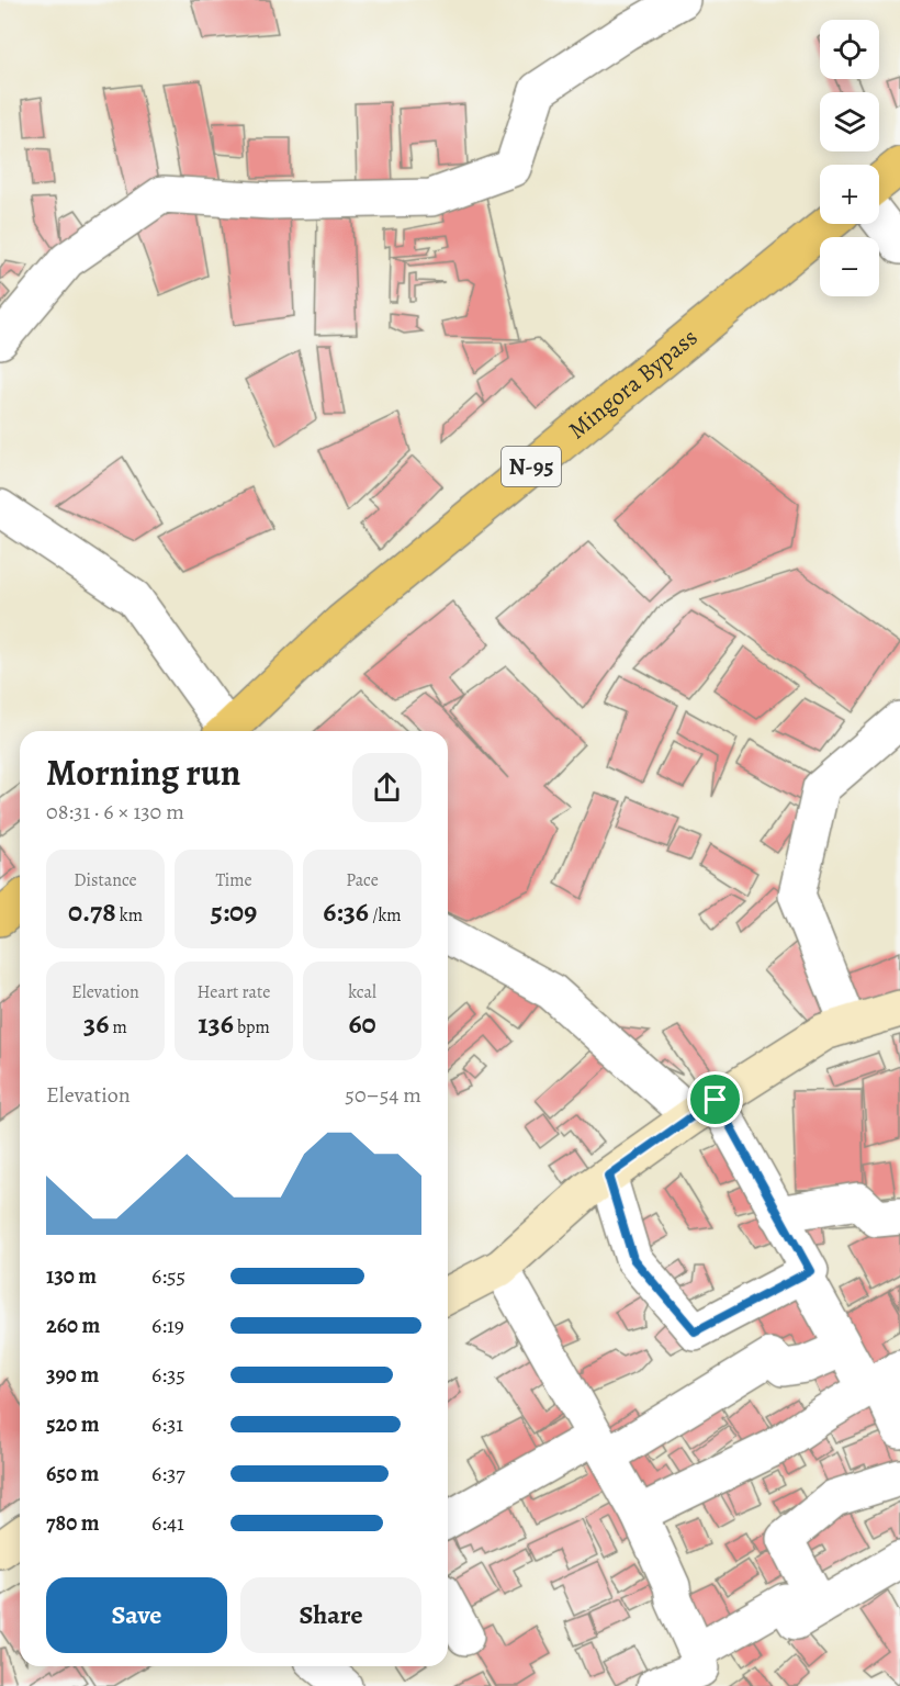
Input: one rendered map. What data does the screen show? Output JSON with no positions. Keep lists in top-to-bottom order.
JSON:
{
  "streets": {
    "highway": ["Mingora Bypass", "N-95"]
  },
  "page": {
    "map_buttons": ["+", "−"],
    "heading": ["Morning run", "08:31 · 6 × 130 m"],
    "stats": [
      ["Distance", "0.78 km"],
      ["Time", "5:09"],
      ["Pace", "6:36 /km"],
      ["Elevation", "36 m"],
      ["Heart rate", "136 bpm"],
      ["kcal", "60"]
    ],
    "chart": ["Elevation", "50–54 m"],
    "list": [
      {
        "name": "130 m",
        "note": "6:55"
      },
      {
        "name": "260 m",
        "note": "6:19"
      },
      {
        "name": "390 m",
        "note": "6:35"
      },
      {
        "name": "520 m",
        "note": "6:31"
      },
      {
        "name": "650 m",
        "note": "6:37"
      },
      {
        "name": "780 m",
        "note": "6:41"
      }
    ],
    "buttons": ["Save", "Share"]
  }
}
